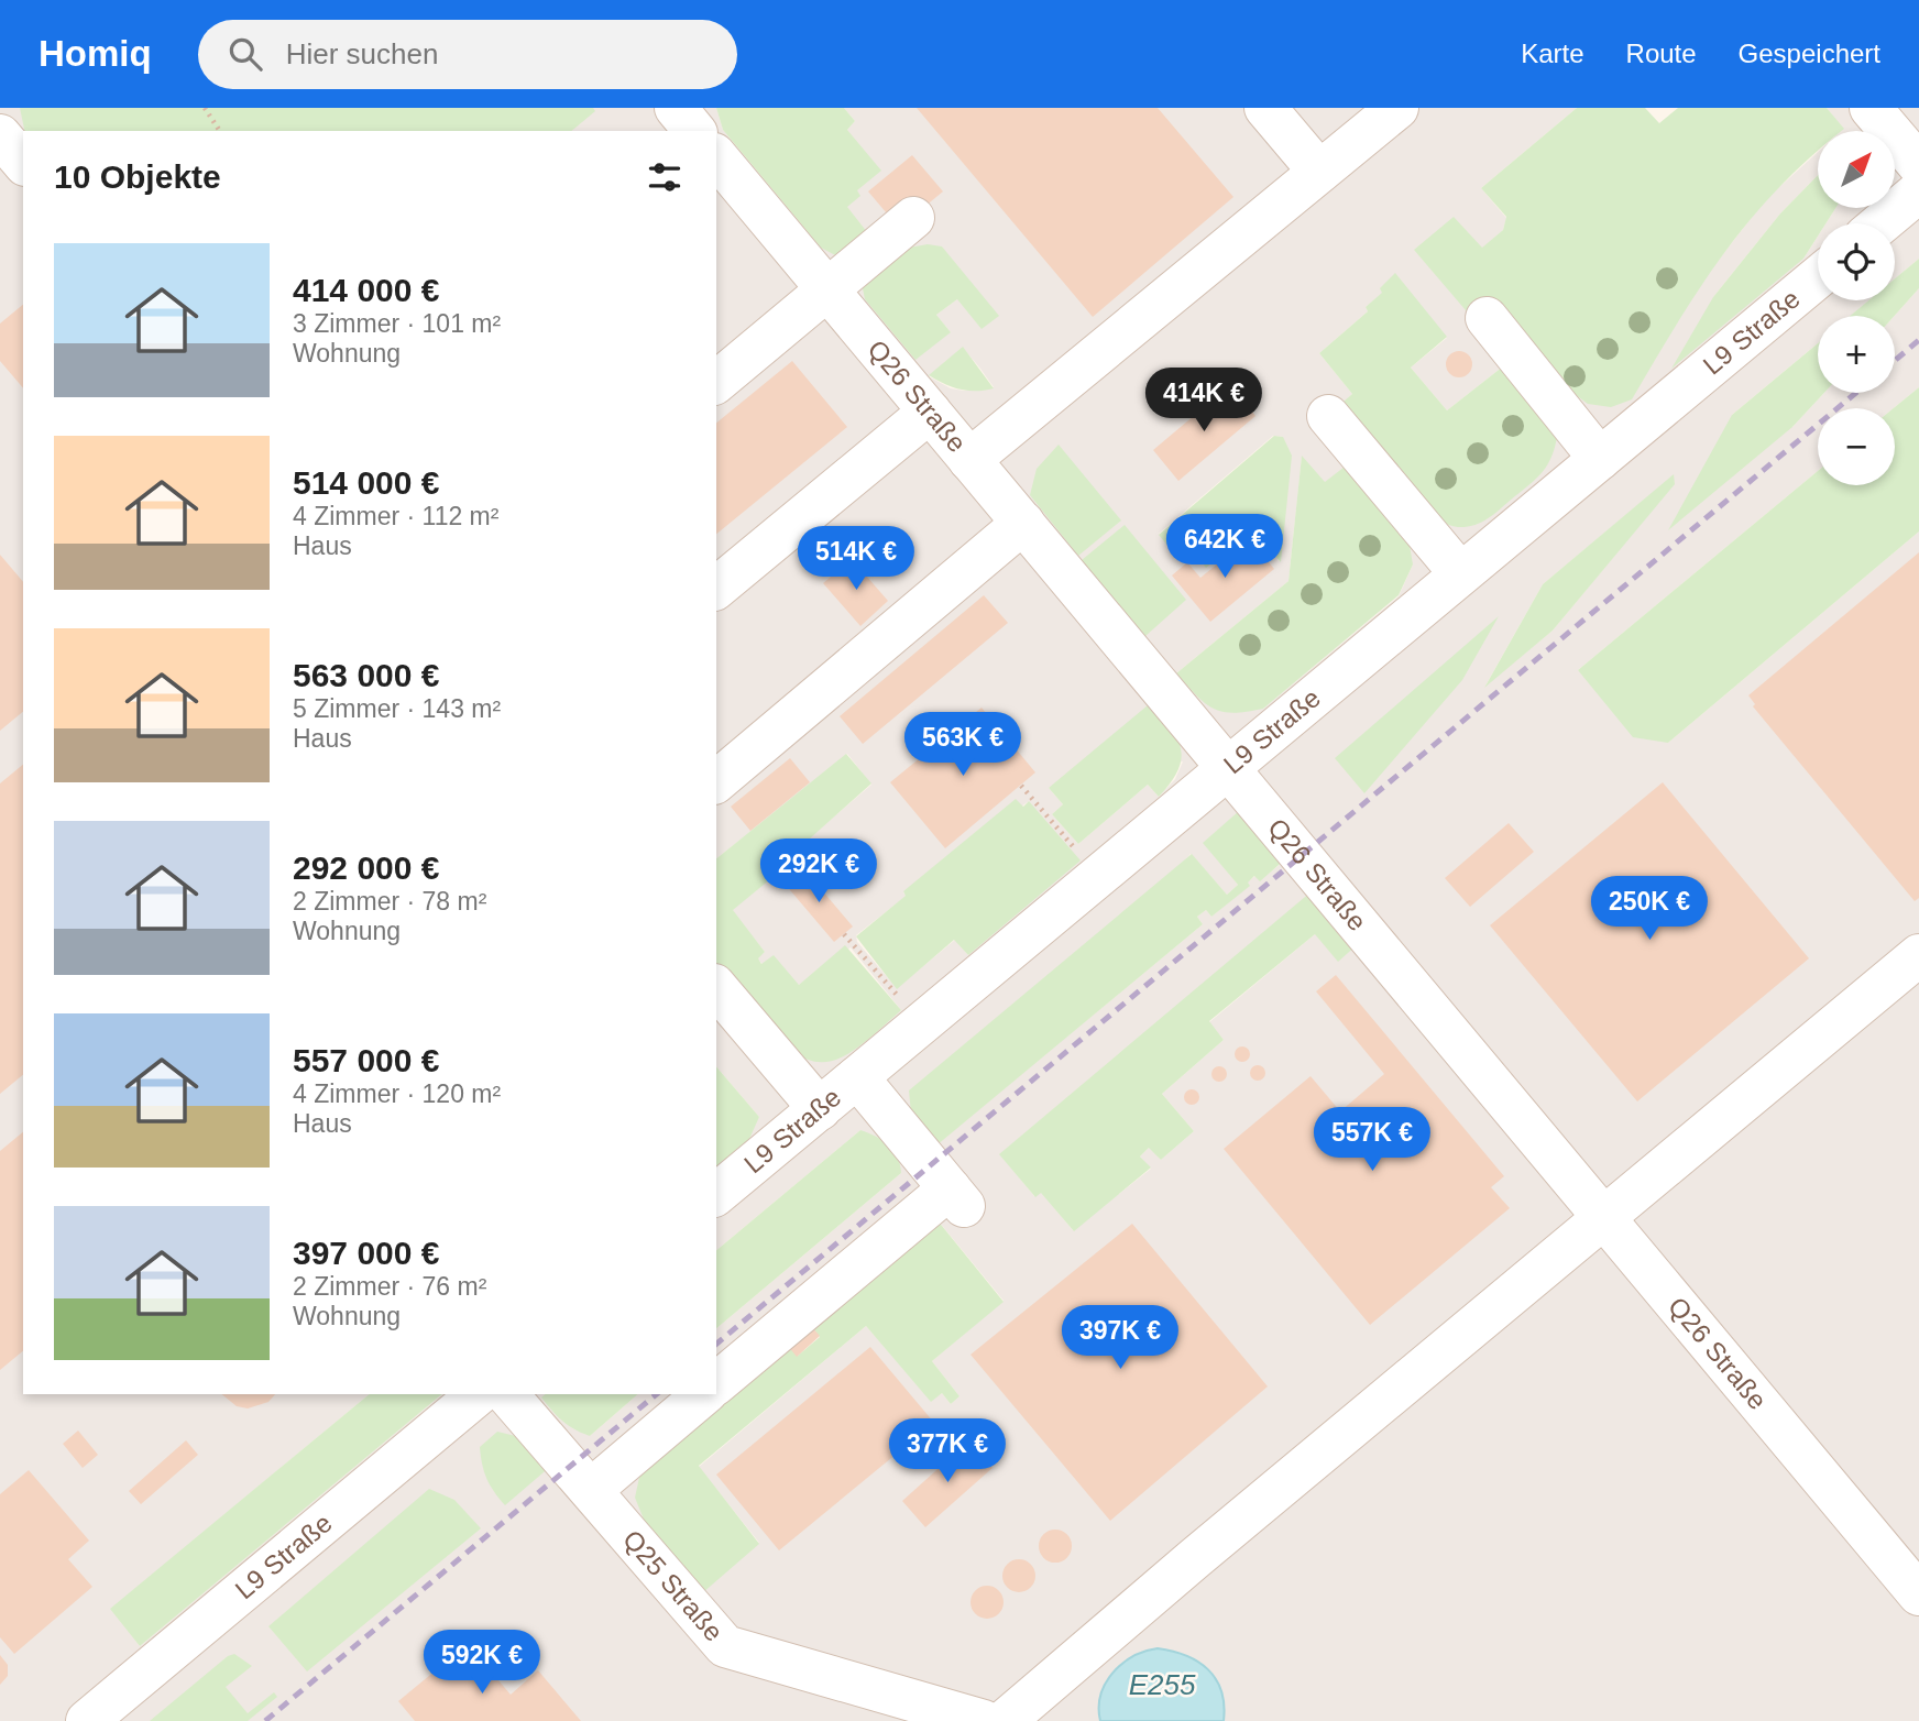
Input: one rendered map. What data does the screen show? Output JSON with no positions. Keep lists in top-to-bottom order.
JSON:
{
  "streets": {
    "lane": ["L9 Straße", "Q26 Straße", "Q25 Straße"]
  },
  "crossings": [
    ["L9 Straße", "Q26 Straße"]
  ],
  "water": ["E255"],
  "north": "top right",
  "page": {
    "header": "Homiq",
    "search": "Hier suchen",
    "nav": ["Karte", "Route", "Gespeichert"],
    "map_buttons": ["+", "−"],
    "heading": "10 Objekte",
    "list": [
      {
        "name": "414 000 €",
        "note": "3 Zimmer · 101 m² · Wohnung"
      },
      {
        "name": "514 000 €",
        "note": "4 Zimmer · 112 m² · Haus"
      },
      {
        "name": "563 000 €",
        "note": "5 Zimmer · 143 m² · Haus"
      },
      {
        "name": "292 000 €",
        "note": "2 Zimmer · 78 m² · Wohnung"
      },
      {
        "name": "557 000 €",
        "note": "4 Zimmer · 120 m² · Haus"
      },
      {
        "name": "397 000 €",
        "note": "2 Zimmer · 76 m² · Wohnung"
      }
    ],
    "price": [
      "414K €",
      "642K €",
      "514K €",
      "563K €",
      "292K €",
      "250K €",
      "557K €",
      "397K €",
      "377K €",
      "592K €"
    ]
  }
}
